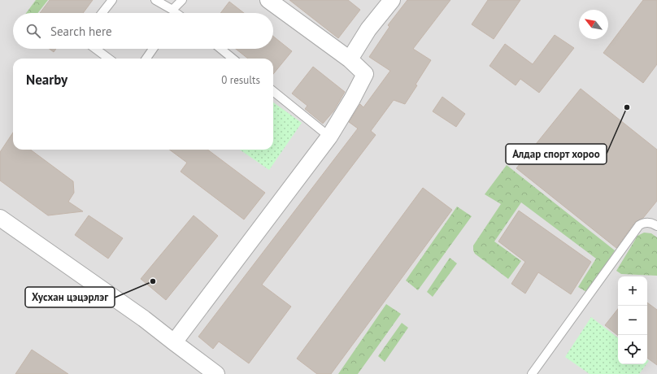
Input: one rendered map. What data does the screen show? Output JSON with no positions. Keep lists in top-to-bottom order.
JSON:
{
  "places": ["Алдар спорт хороо", "Хусхан цэцэрлэг"],
  "north": "top left",
  "page": {
    "search": "Search here",
    "heading": ["Nearby", "0 results"],
    "map_buttons": ["+", "−"]
  }
}
